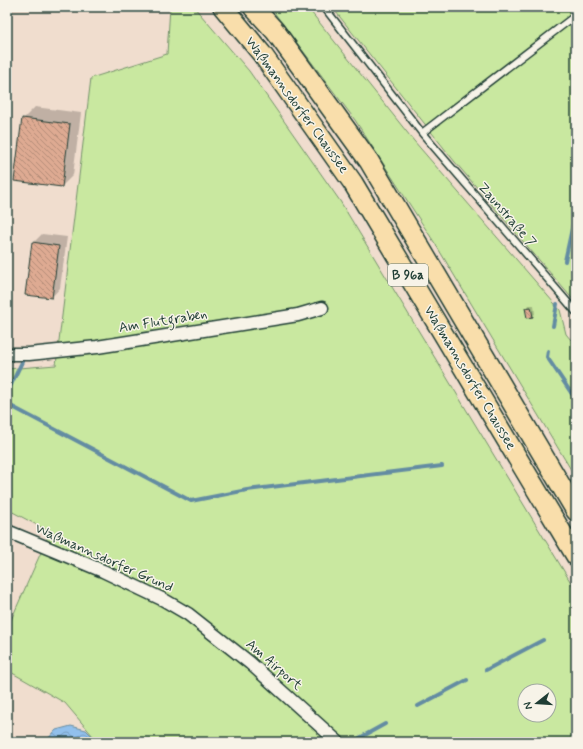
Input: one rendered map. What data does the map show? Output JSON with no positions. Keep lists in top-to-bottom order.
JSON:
{
  "streets": {
    "main road": ["Waßmannsdorfer Chaussee", "B 96a"],
    "street": ["Am Flutgraben", "Waßmannsdorfer Grund", "Am Airport"],
    "lane": ["Zaunstraße 7"]
  },
  "crossings": [
    ["Waßmannsdorfer Grund", "Am Airport"]
  ],
  "north": "left"
}
